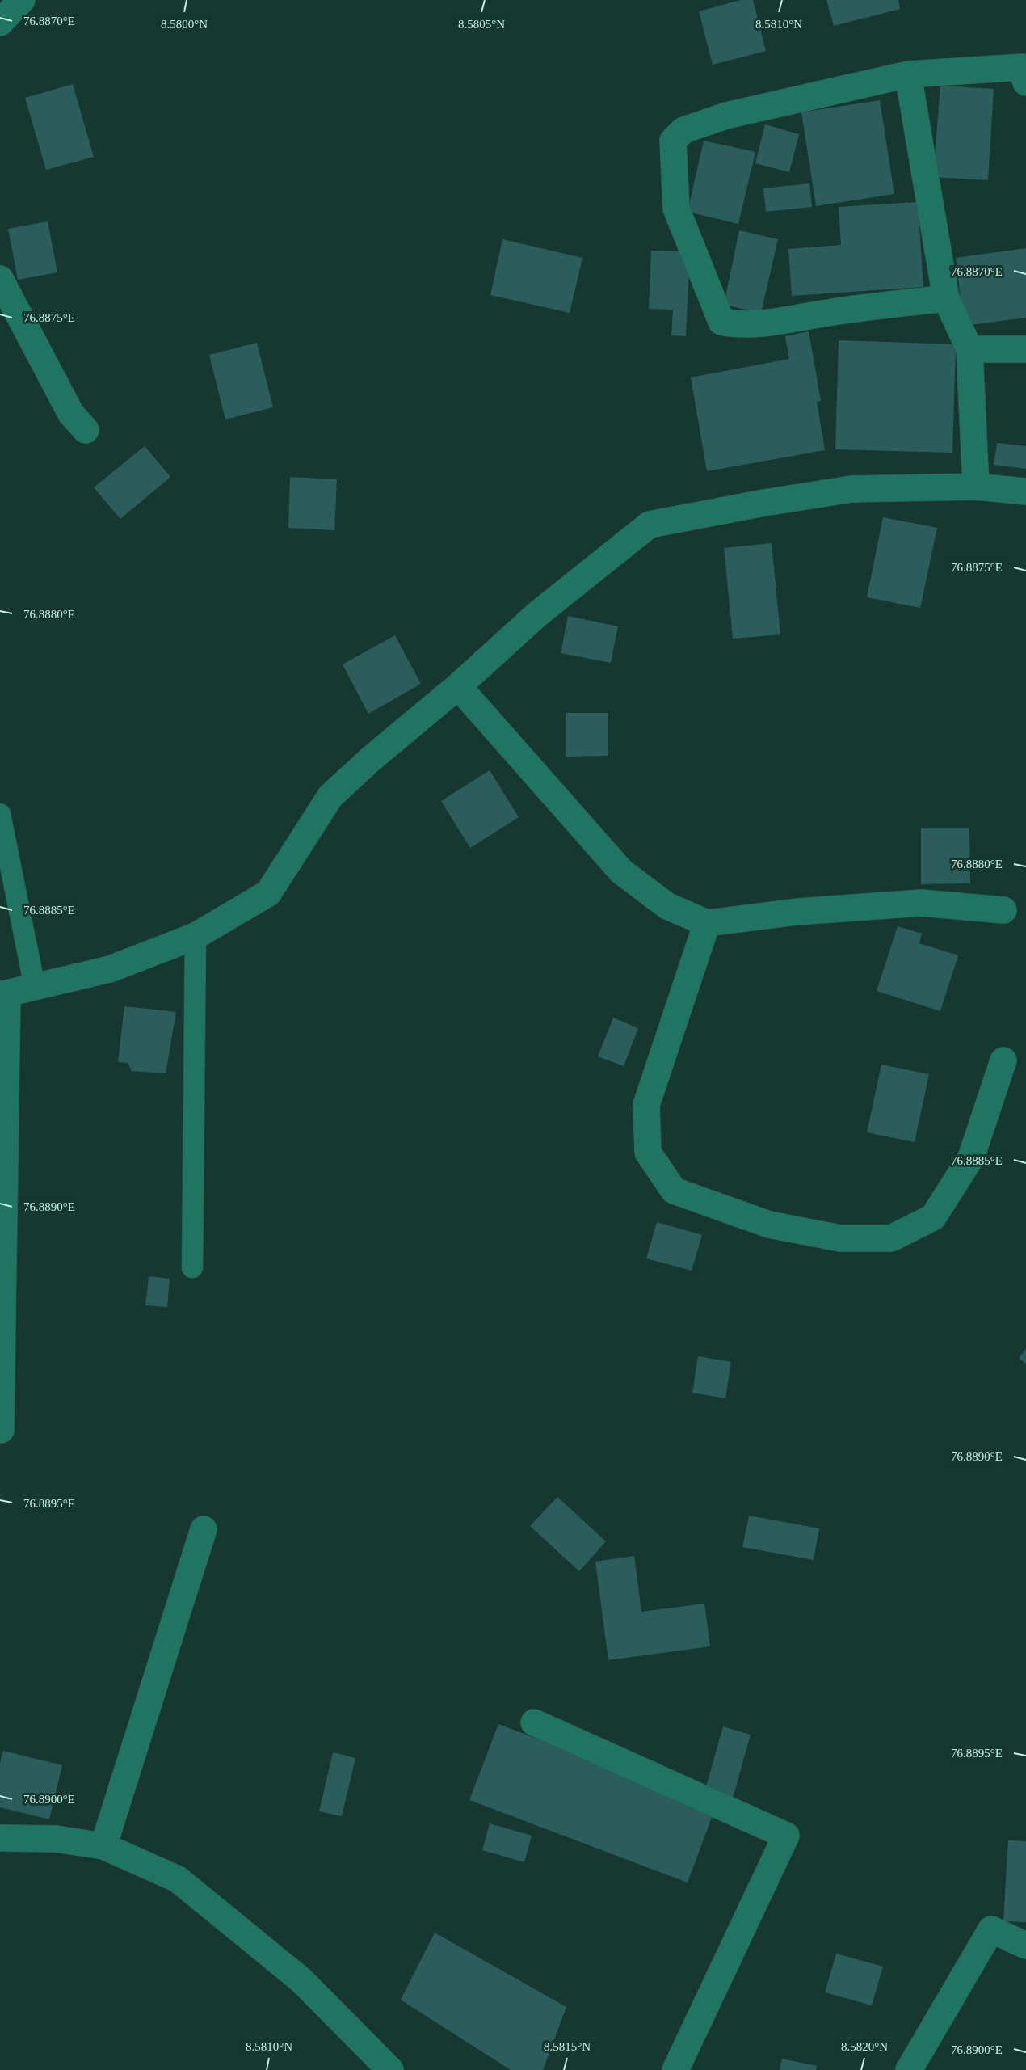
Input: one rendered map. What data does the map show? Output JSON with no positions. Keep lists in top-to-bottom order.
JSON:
{
  "coordinates": [
    "76.8870°E",
    "8.5800°N",
    "8.5805°N",
    "8.5810°N",
    "76.8875°E",
    "76.8880°E",
    "76.8885°E",
    "76.8890°E",
    "76.8895°E",
    "76.8900°E",
    "8.5815°N",
    "8.5820°N"
  ]
}
